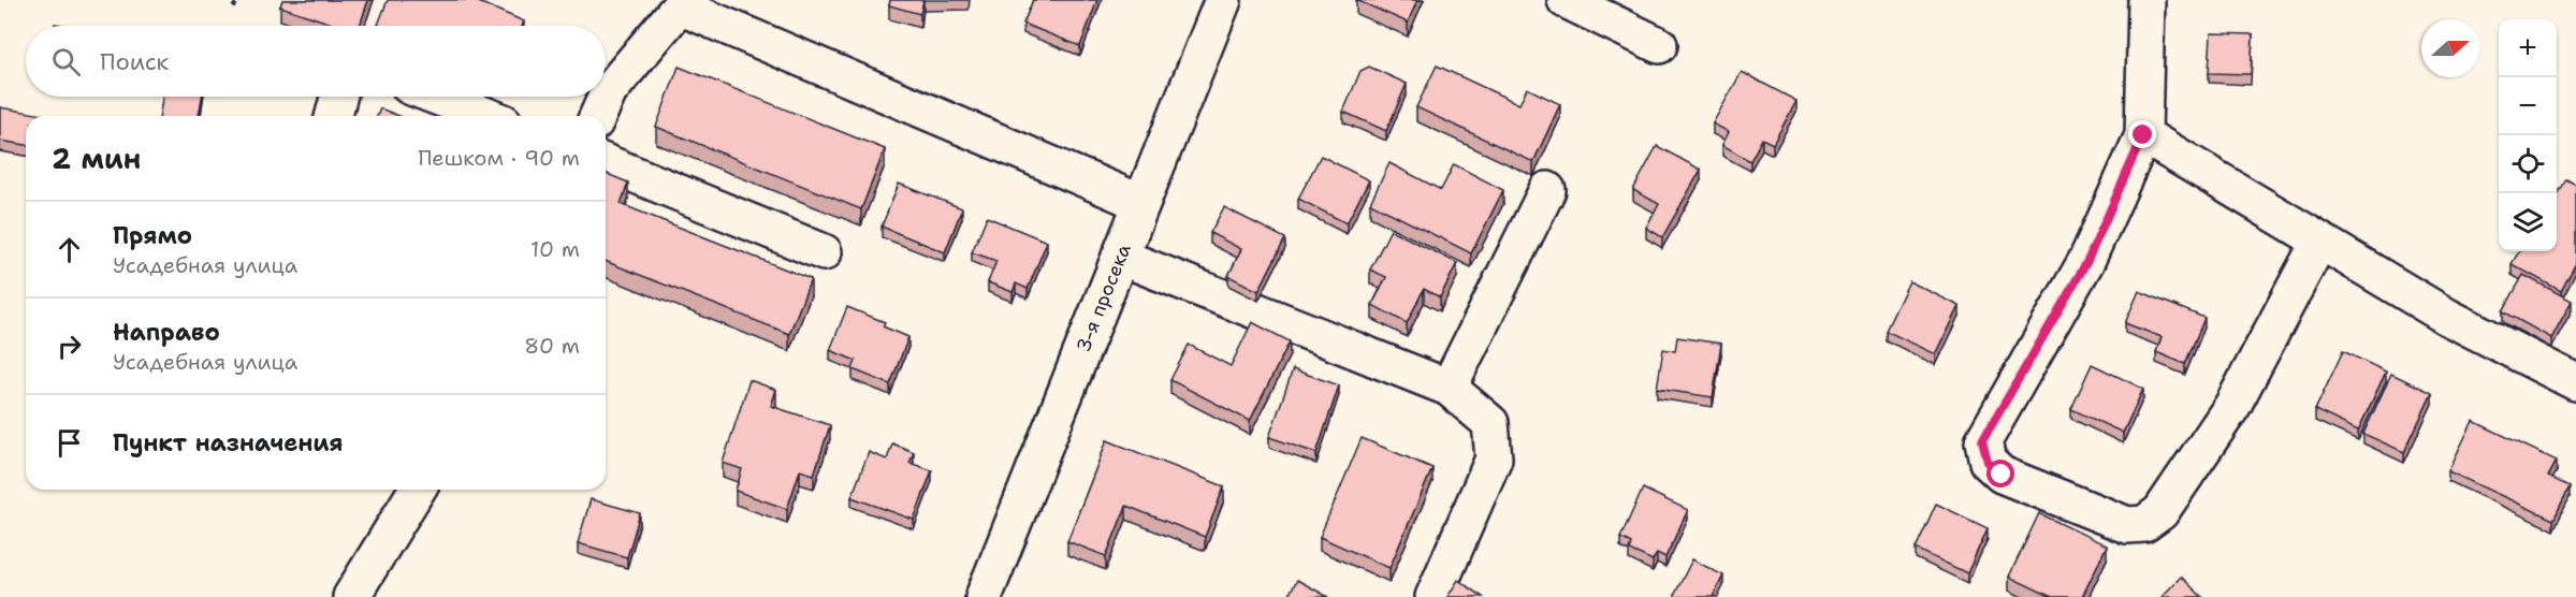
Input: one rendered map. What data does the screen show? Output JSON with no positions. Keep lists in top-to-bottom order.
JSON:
{
  "streets": {
    "street": ["3-я просека"]
  },
  "north": "right",
  "page": {
    "map_buttons": ["+", "−"],
    "search": "Поиск",
    "heading": ["2 мин", "Пешком · 90 m"],
    "list": [
      ["Прямо", "Усадебная улица", "10 m"],
      ["Направо", "Усадебная улица", "80 m"],
      "Пункт назначения"
    ]
  }
}
